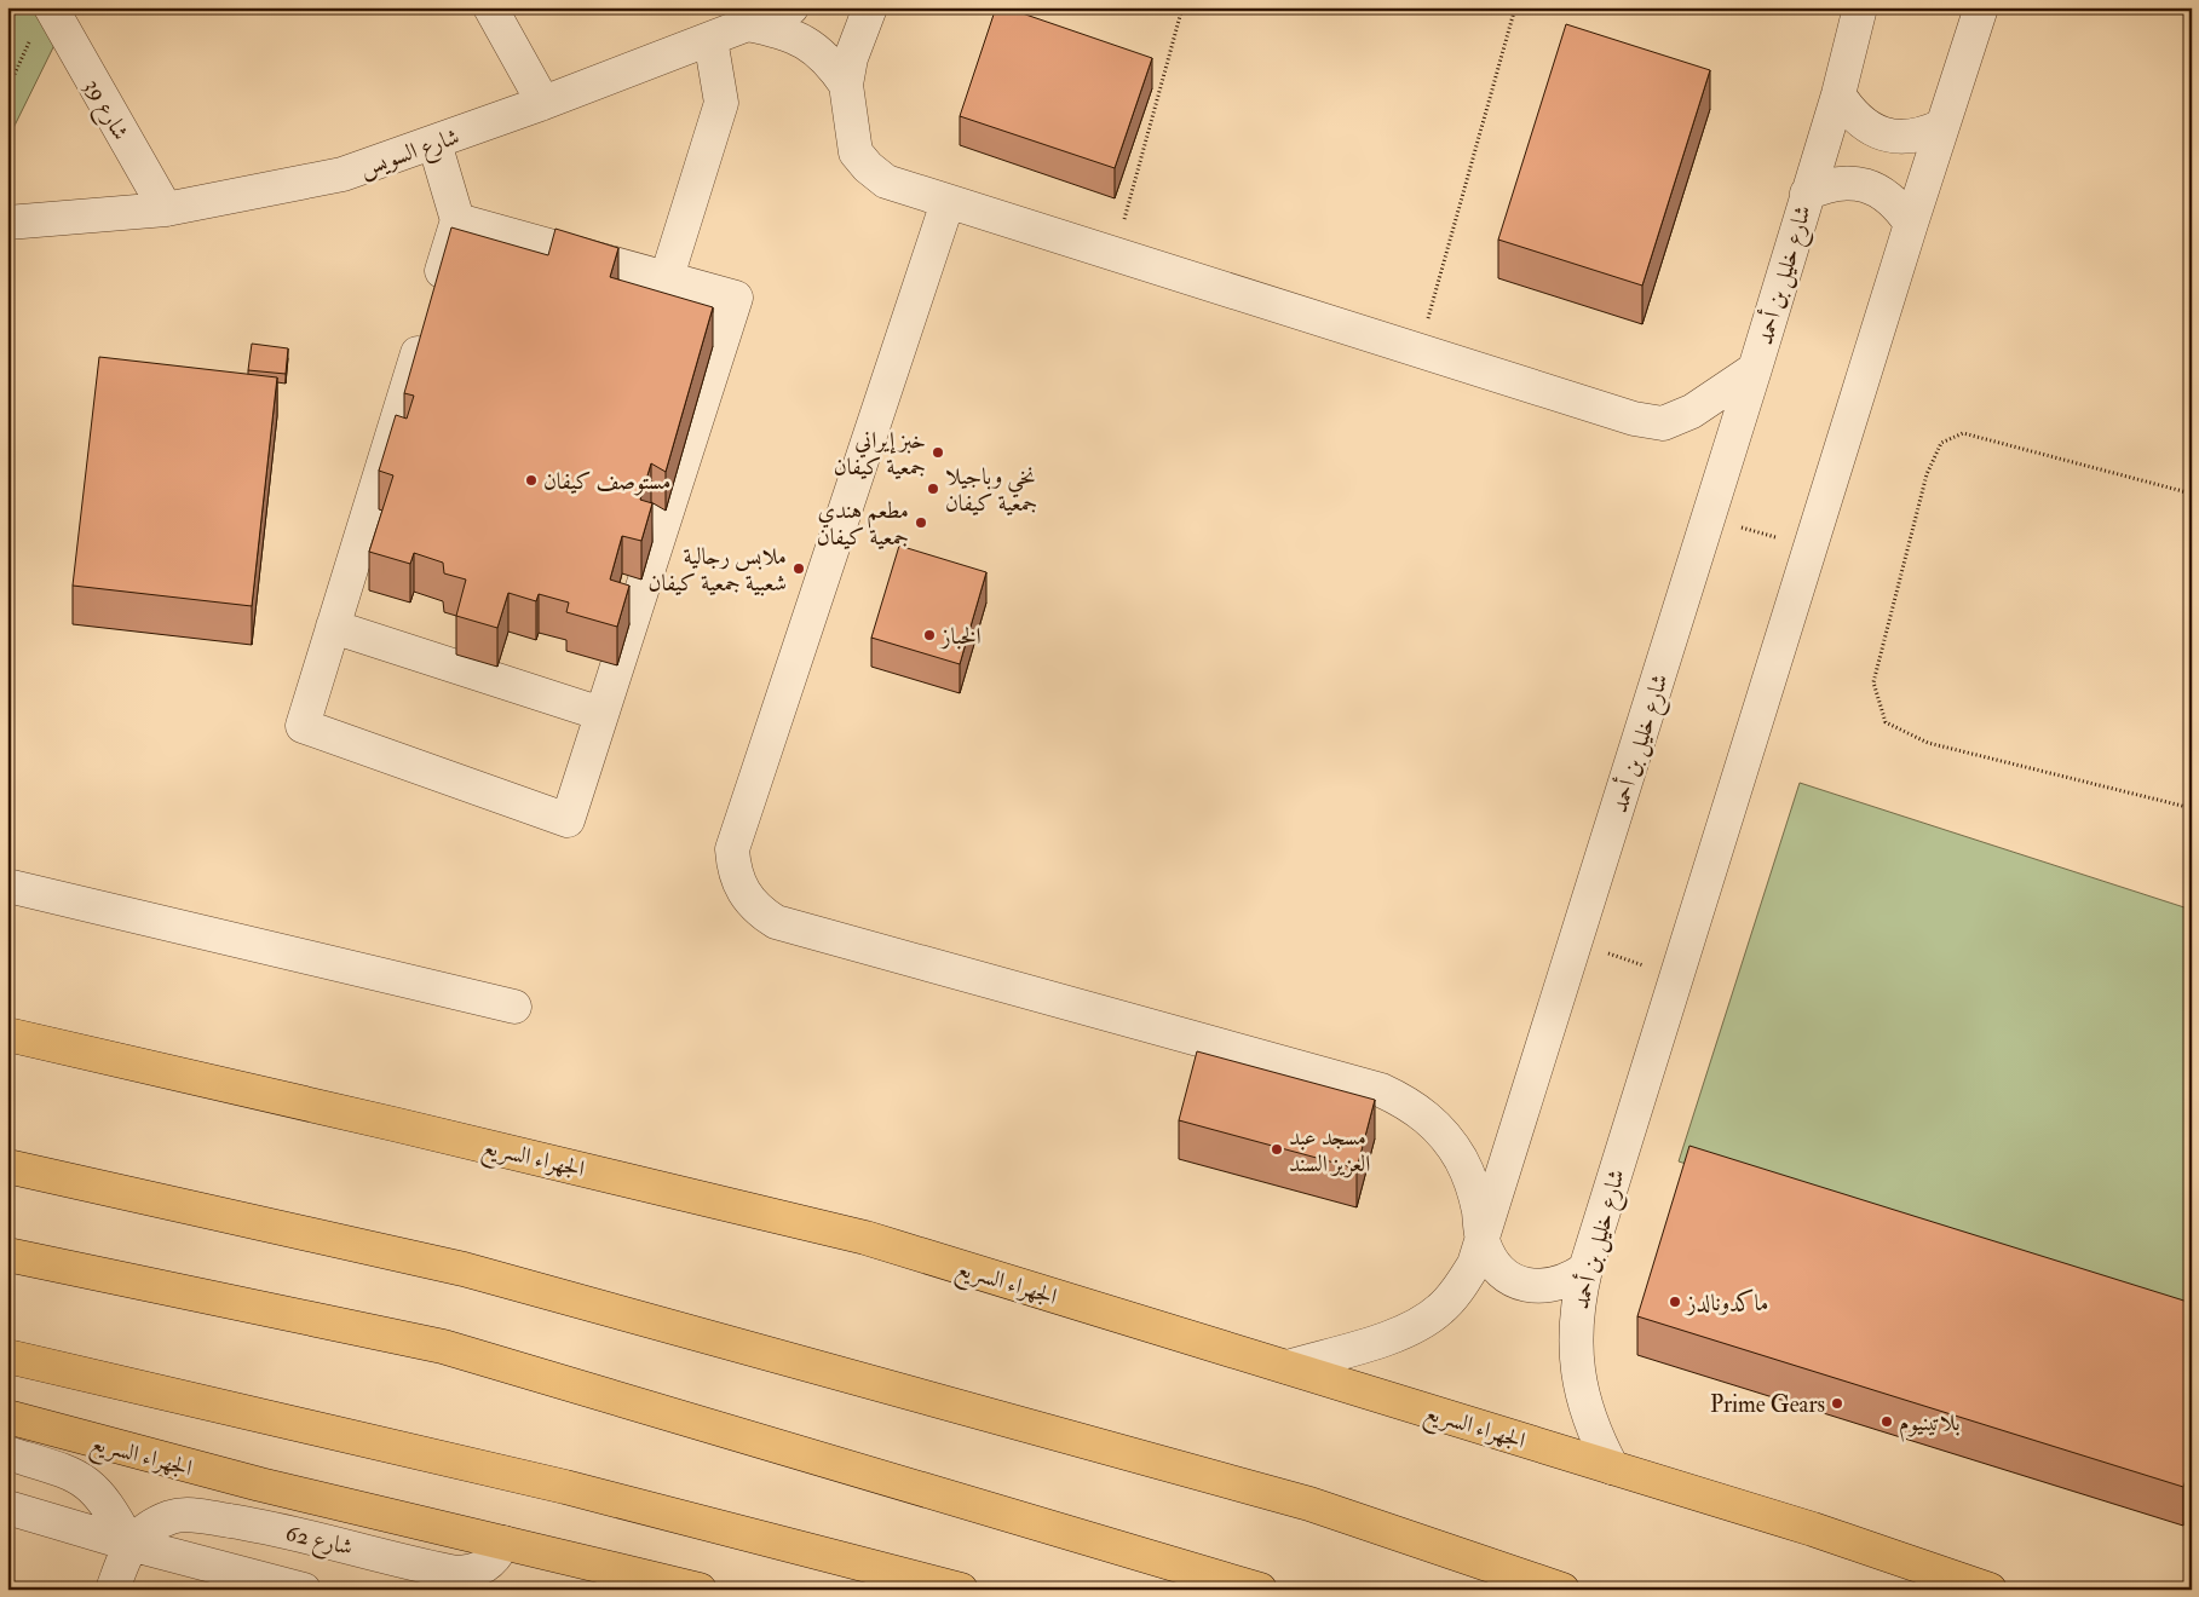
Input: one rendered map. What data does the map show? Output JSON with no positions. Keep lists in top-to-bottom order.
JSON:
{
  "streets": {
    "main road": ["الجهراء السريع"],
    "street": [
      "39 شارع",
      "شارع السويس",
      "شارع خليل بن أحمد",
      "شارع 62"
    ]
  },
  "crossings": [
    ["39 شارع", "شارع السويس"],
    ["شارع خليل بن أحمد", "الجهراء السريع"],
    ["الجهراء السريع", "شارع 62"]
  ],
  "places": [
    "خبز إيراني جمعية كيفان",
    "مستوصف كيفان",
    "نخي وباجيلا جمعية كيفان",
    "مطعم هندي جمعية كيفان",
    "ملابس رجالية شعبية جمعية كيفان",
    "الخباز",
    "مسجد عبد العزيز السند",
    "ماكدونالدز",
    "Prime Gears",
    "بلاتينيوم"
  ]
}
